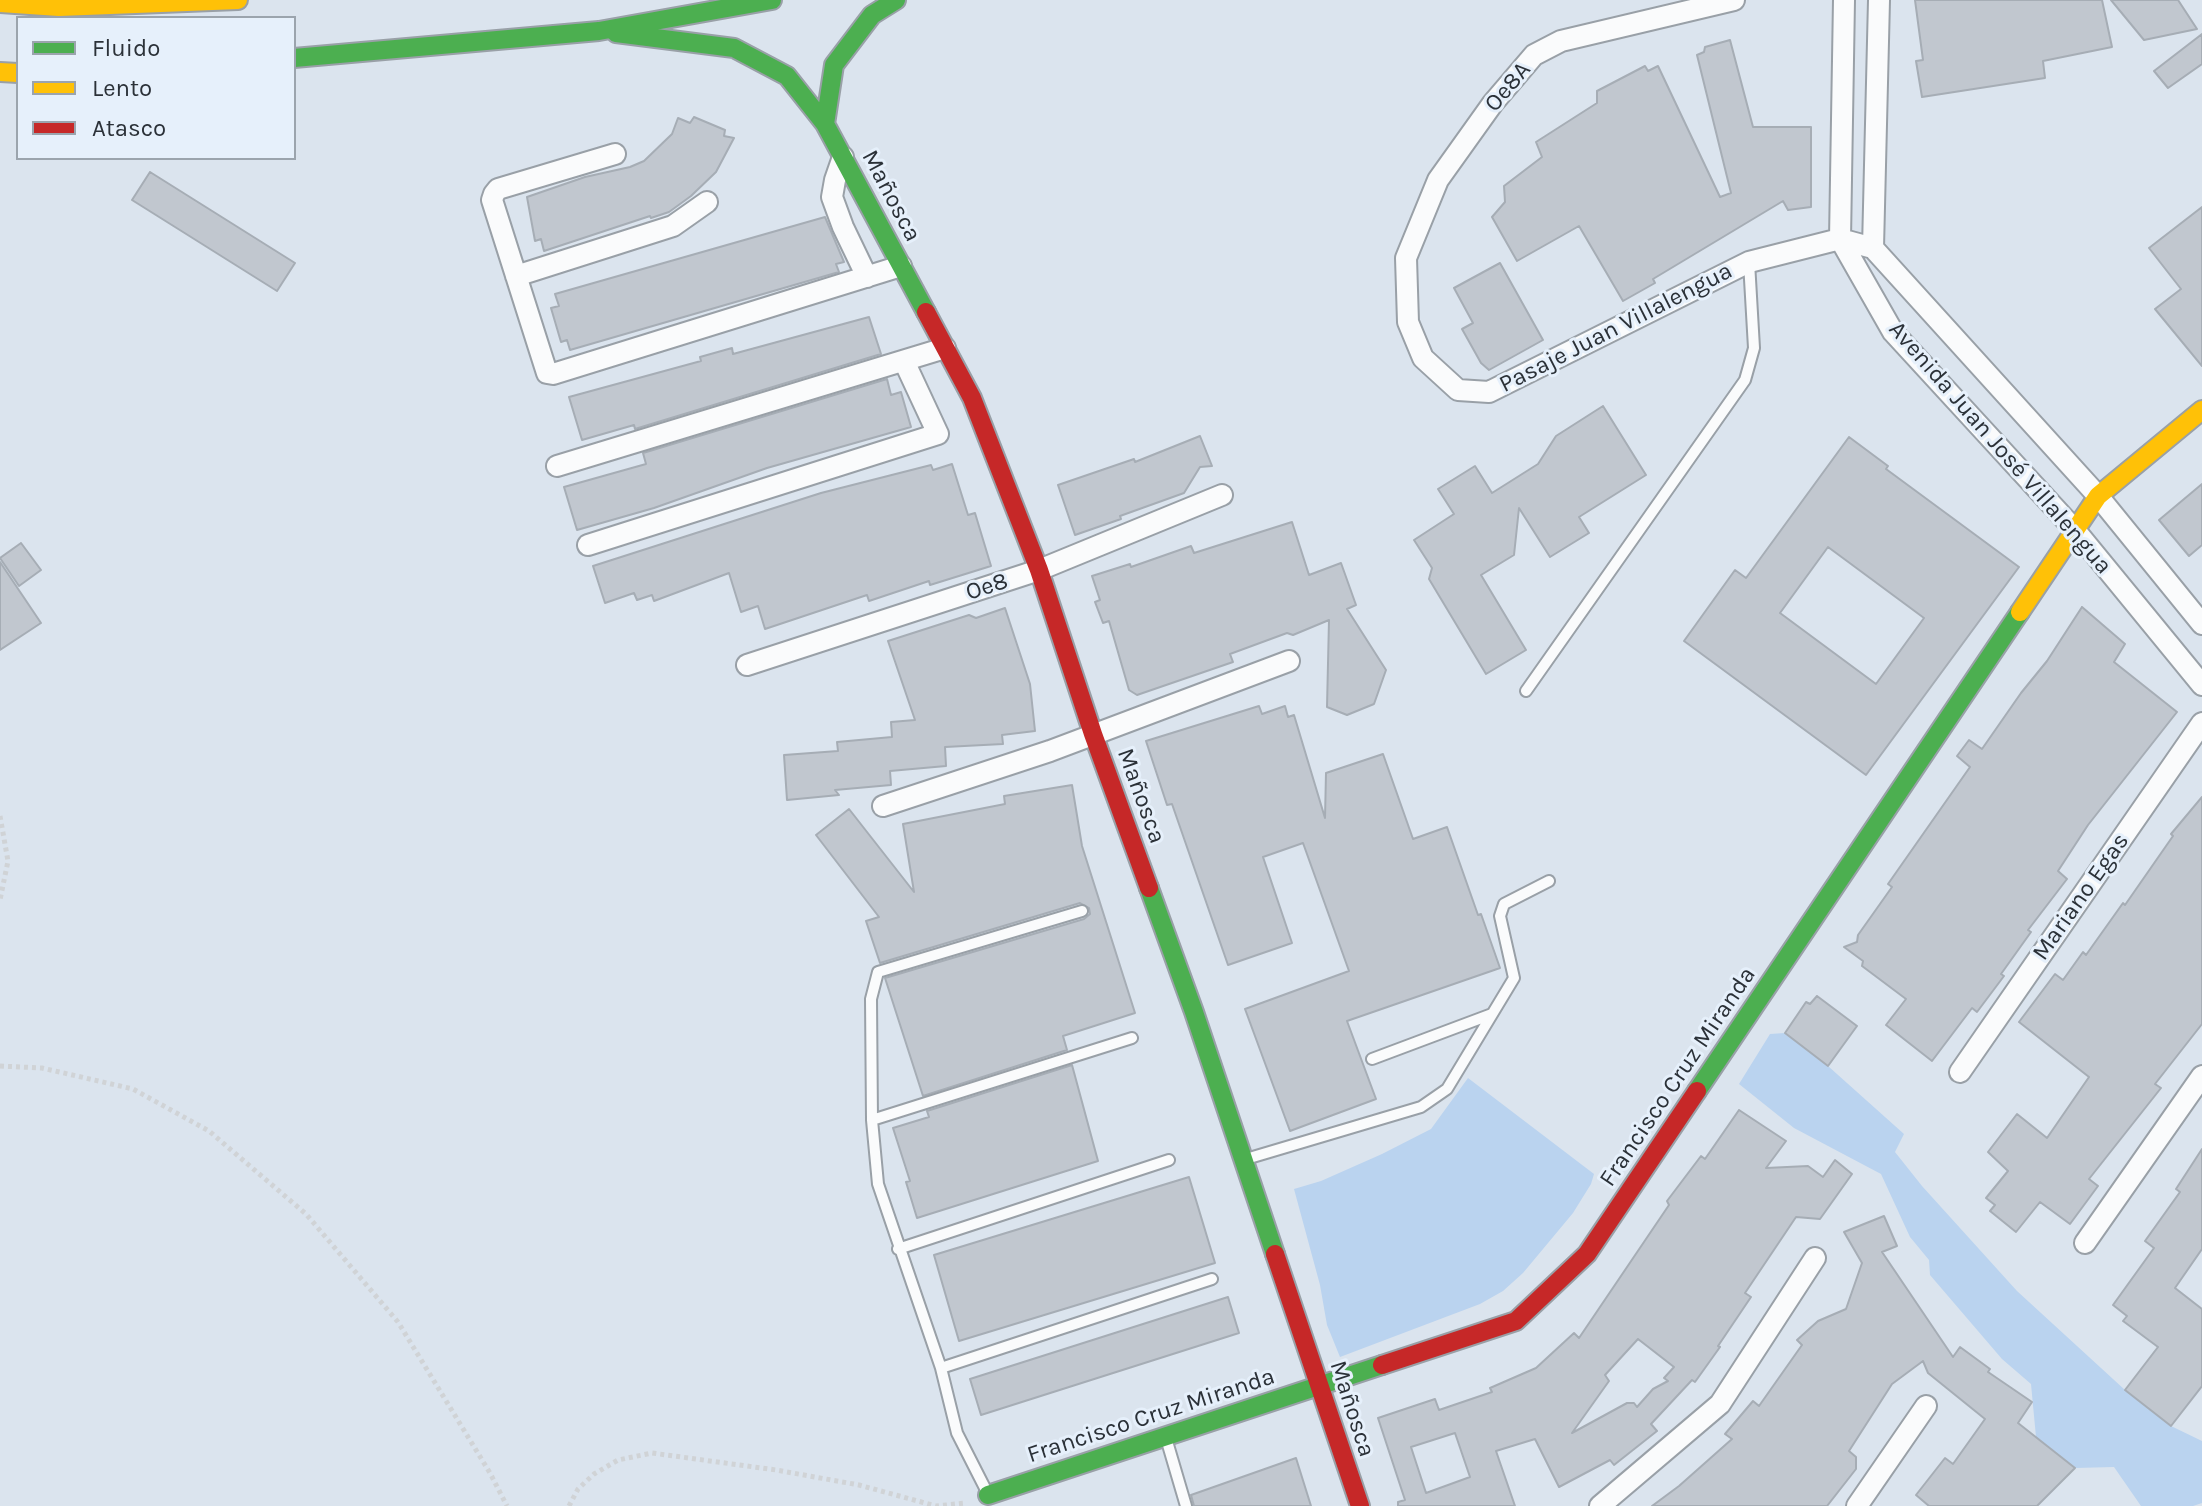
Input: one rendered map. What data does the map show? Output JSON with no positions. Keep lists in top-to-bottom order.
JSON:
{
  "streets": {
    "street": [
      "Oe8A",
      "Mañosca",
      "Pasaje Juan Villalengua",
      "Avenida Juan José Villalengua",
      "Oe8",
      "Mariano Egas",
      "Francisco Cruz Miranda"
    ]
  },
  "crossings": [
    ["Oe8A", "Pasaje Juan Villalengua"],
    ["Mañosca", "Oe8"],
    ["Mañosca", "Francisco Cruz Miranda"],
    ["Pasaje Juan Villalengua", "Avenida Juan José Villalengua"],
    ["Avenida Juan José Villalengua", "Francisco Cruz Miranda"]
  ],
  "legend": ["Fluido", "Lento", "Atasco"]
}
